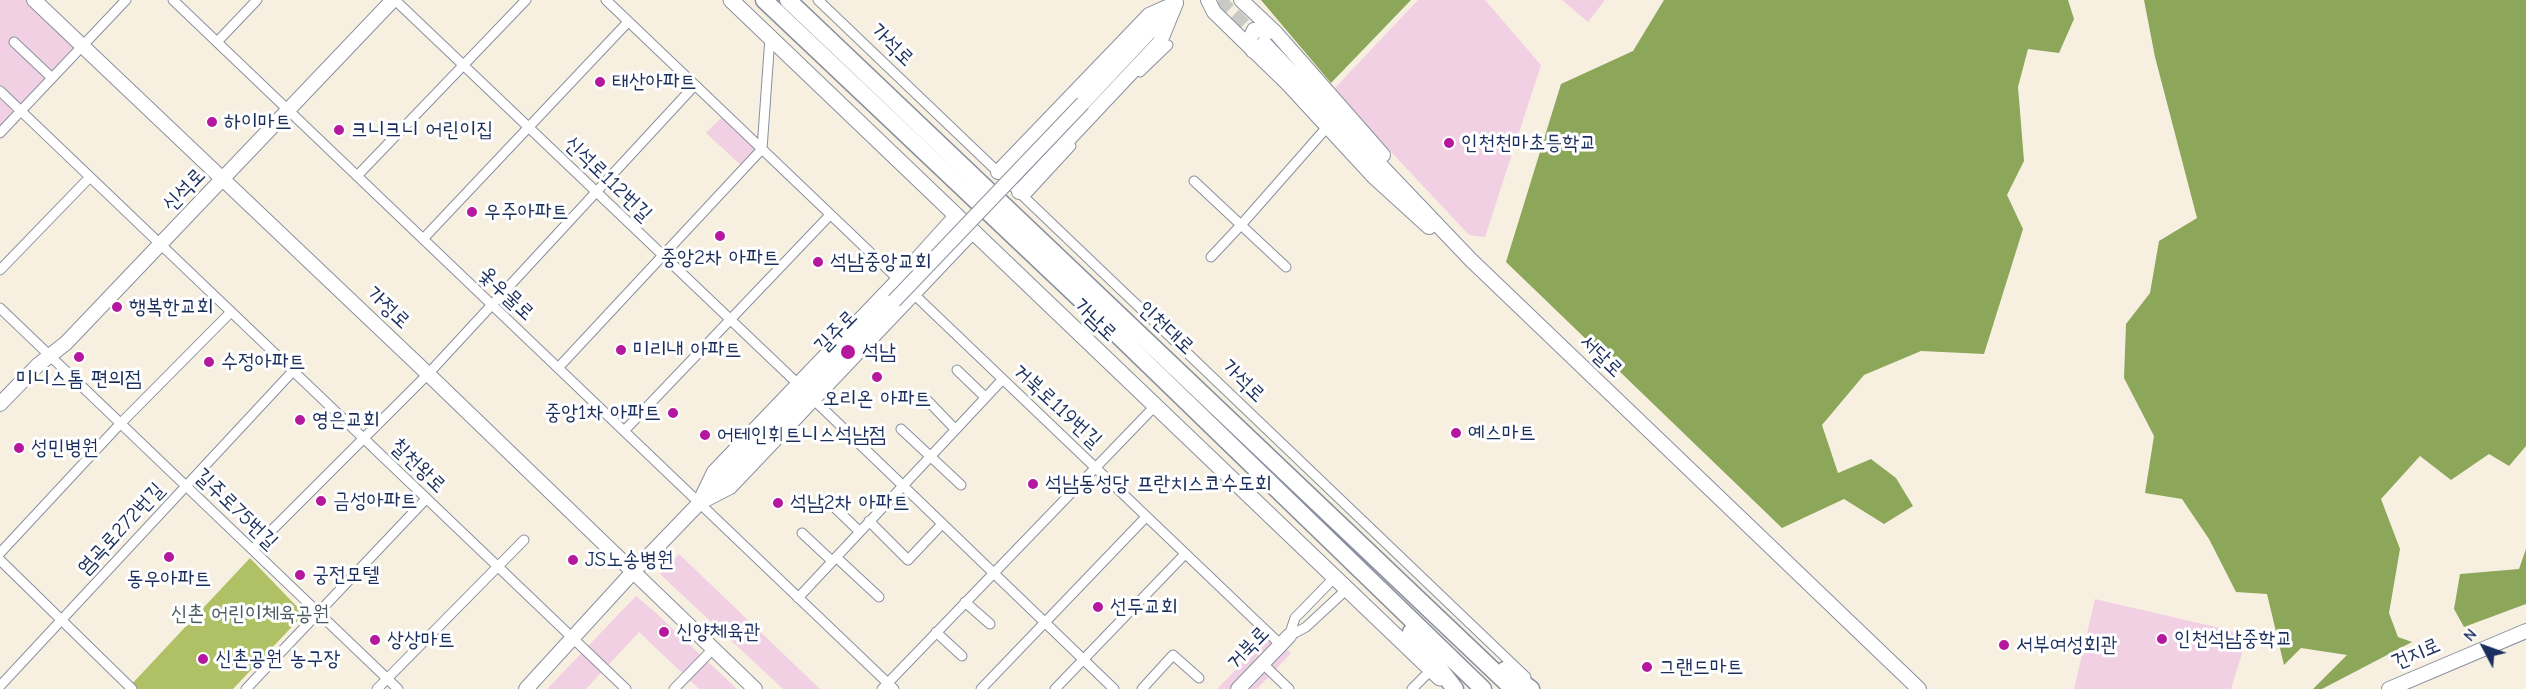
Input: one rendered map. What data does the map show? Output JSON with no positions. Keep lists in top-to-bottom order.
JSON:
{
  "streets": {
    "highway": ["인천대로"],
    "main road": ["가남로"],
    "street": [
      "가석로",
      "신석로112번길",
      "신석로",
      "옻우물로",
      "가정로",
      "길주로",
      "서달로",
      "거북로119번길",
      "칠천왕로",
      "길주로75번길",
      "염곡로272번길",
      "거북로",
      "건지로"
    ]
  },
  "crossings": [
    ["신석로112번길", "신석로"],
    ["신석로", "옻우물로"],
    ["신석로", "가정로"],
    ["신석로", "칠천왕로"],
    ["신석로", "길주로75번길"],
    ["옻우물로", "길주로"],
    ["가정로", "길주로"],
    ["길주로", "칠천왕로"],
    ["거북로119번길", "거북로"],
    ["칠천왕로", "염곡로272번길"],
    ["길주로75번길", "염곡로272번길"]
  ],
  "parks": ["신촌 어린이체육공원"],
  "places": [
    "태산아파트",
    "하이마트",
    "크니크니 어린이집",
    "인천천마초등학교",
    "우주아파트",
    "중앙2차 아파트",
    "석남중앙교회",
    "행복한교회",
    "미리내 아파트",
    "석남",
    "미니스톰 편의점",
    "수정아파트",
    "오리온 아파트",
    "중앙1차 아파트",
    "영은교회",
    "예스마트",
    "어테인휘트니스석남점",
    "성민병원",
    "석남동성당 프란치스코수도회",
    "금성아파트",
    "석남2차 아파트",
    "동우아파트",
    "JS노송병원",
    "궁전모텔",
    "선두교회",
    "신양체육관",
    "인천석남중학교",
    "상상마트",
    "서부여성회관",
    "신촌공원 농구장",
    "그랜드마트"
  ],
  "north": "top left"
}
